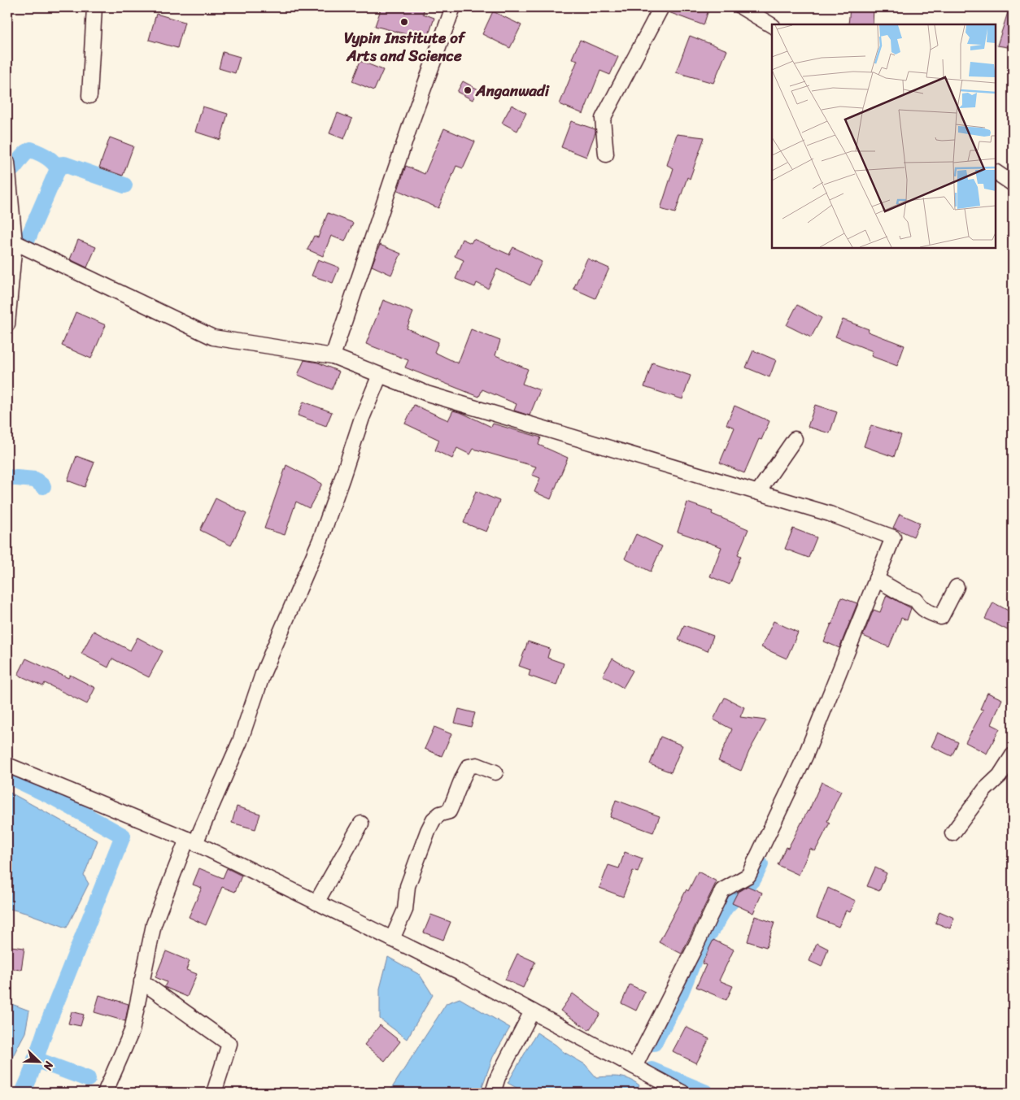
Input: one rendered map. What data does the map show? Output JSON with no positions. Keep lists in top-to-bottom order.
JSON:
{
  "places": ["Vypin Institute of Arts and Science", "Anganwadi"],
  "north": "bottom right"
}
